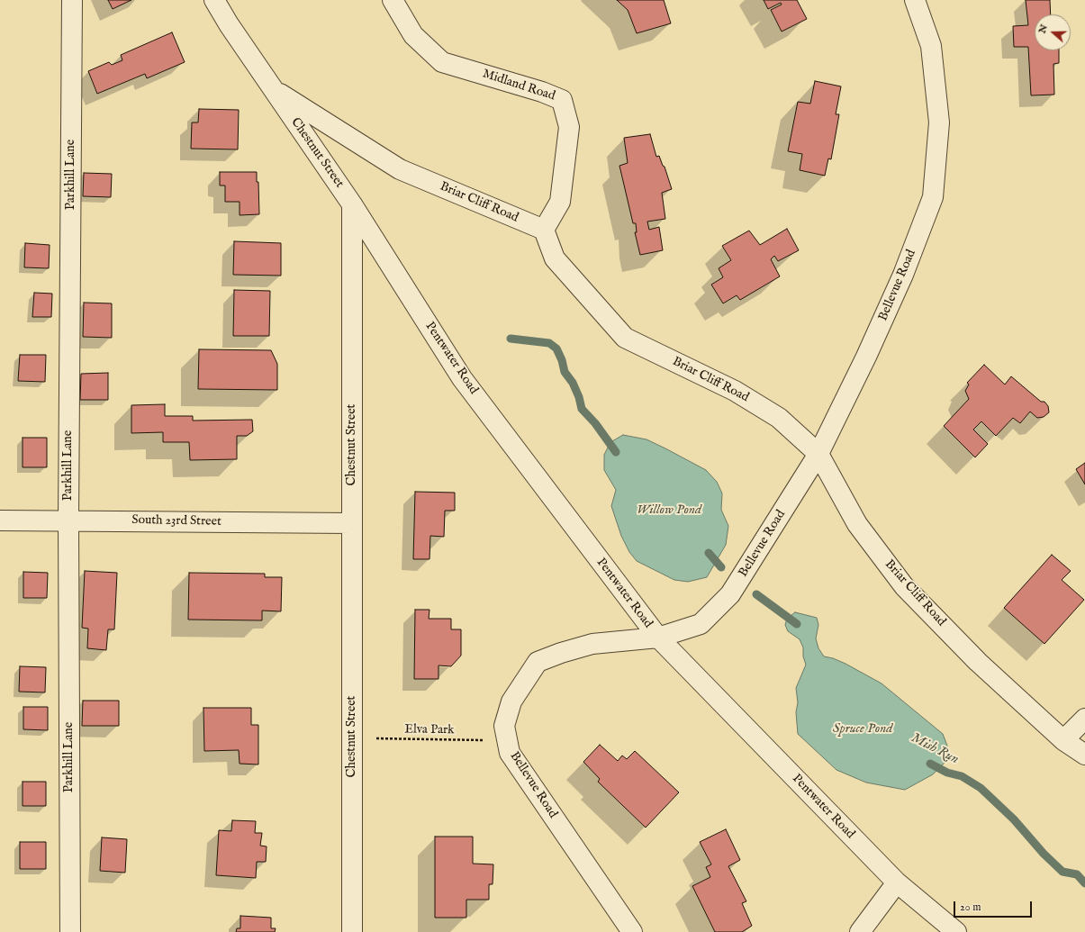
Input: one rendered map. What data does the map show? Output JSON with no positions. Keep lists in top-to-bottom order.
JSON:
{
  "streets": {
    "street": [
      "Midland Road",
      "Chestnut Street",
      "Parkhill Lane",
      "Briar Cliff Road",
      "Bellevue Road",
      "Pentwater Road",
      "South 23rd Street"
    ],
    "path": ["Elva Park"]
  },
  "crossings": [
    ["Midland Road", "Briar Cliff Road"],
    ["Chestnut Street", "Briar Cliff Road"],
    ["Chestnut Street", "Pentwater Road"],
    ["Chestnut Street", "South 23rd Street"],
    ["Chestnut Street", "Elva Park"],
    ["Parkhill Lane", "South 23rd Street"],
    ["Briar Cliff Road", "Bellevue Road"],
    ["Bellevue Road", "Pentwater Road"],
    ["Bellevue Road", "Elva Park"]
  ],
  "water": ["Willow Pond", "Spruce Pond", "Mish Run"],
  "scale_bar": "20 m",
  "north": "left"
}
